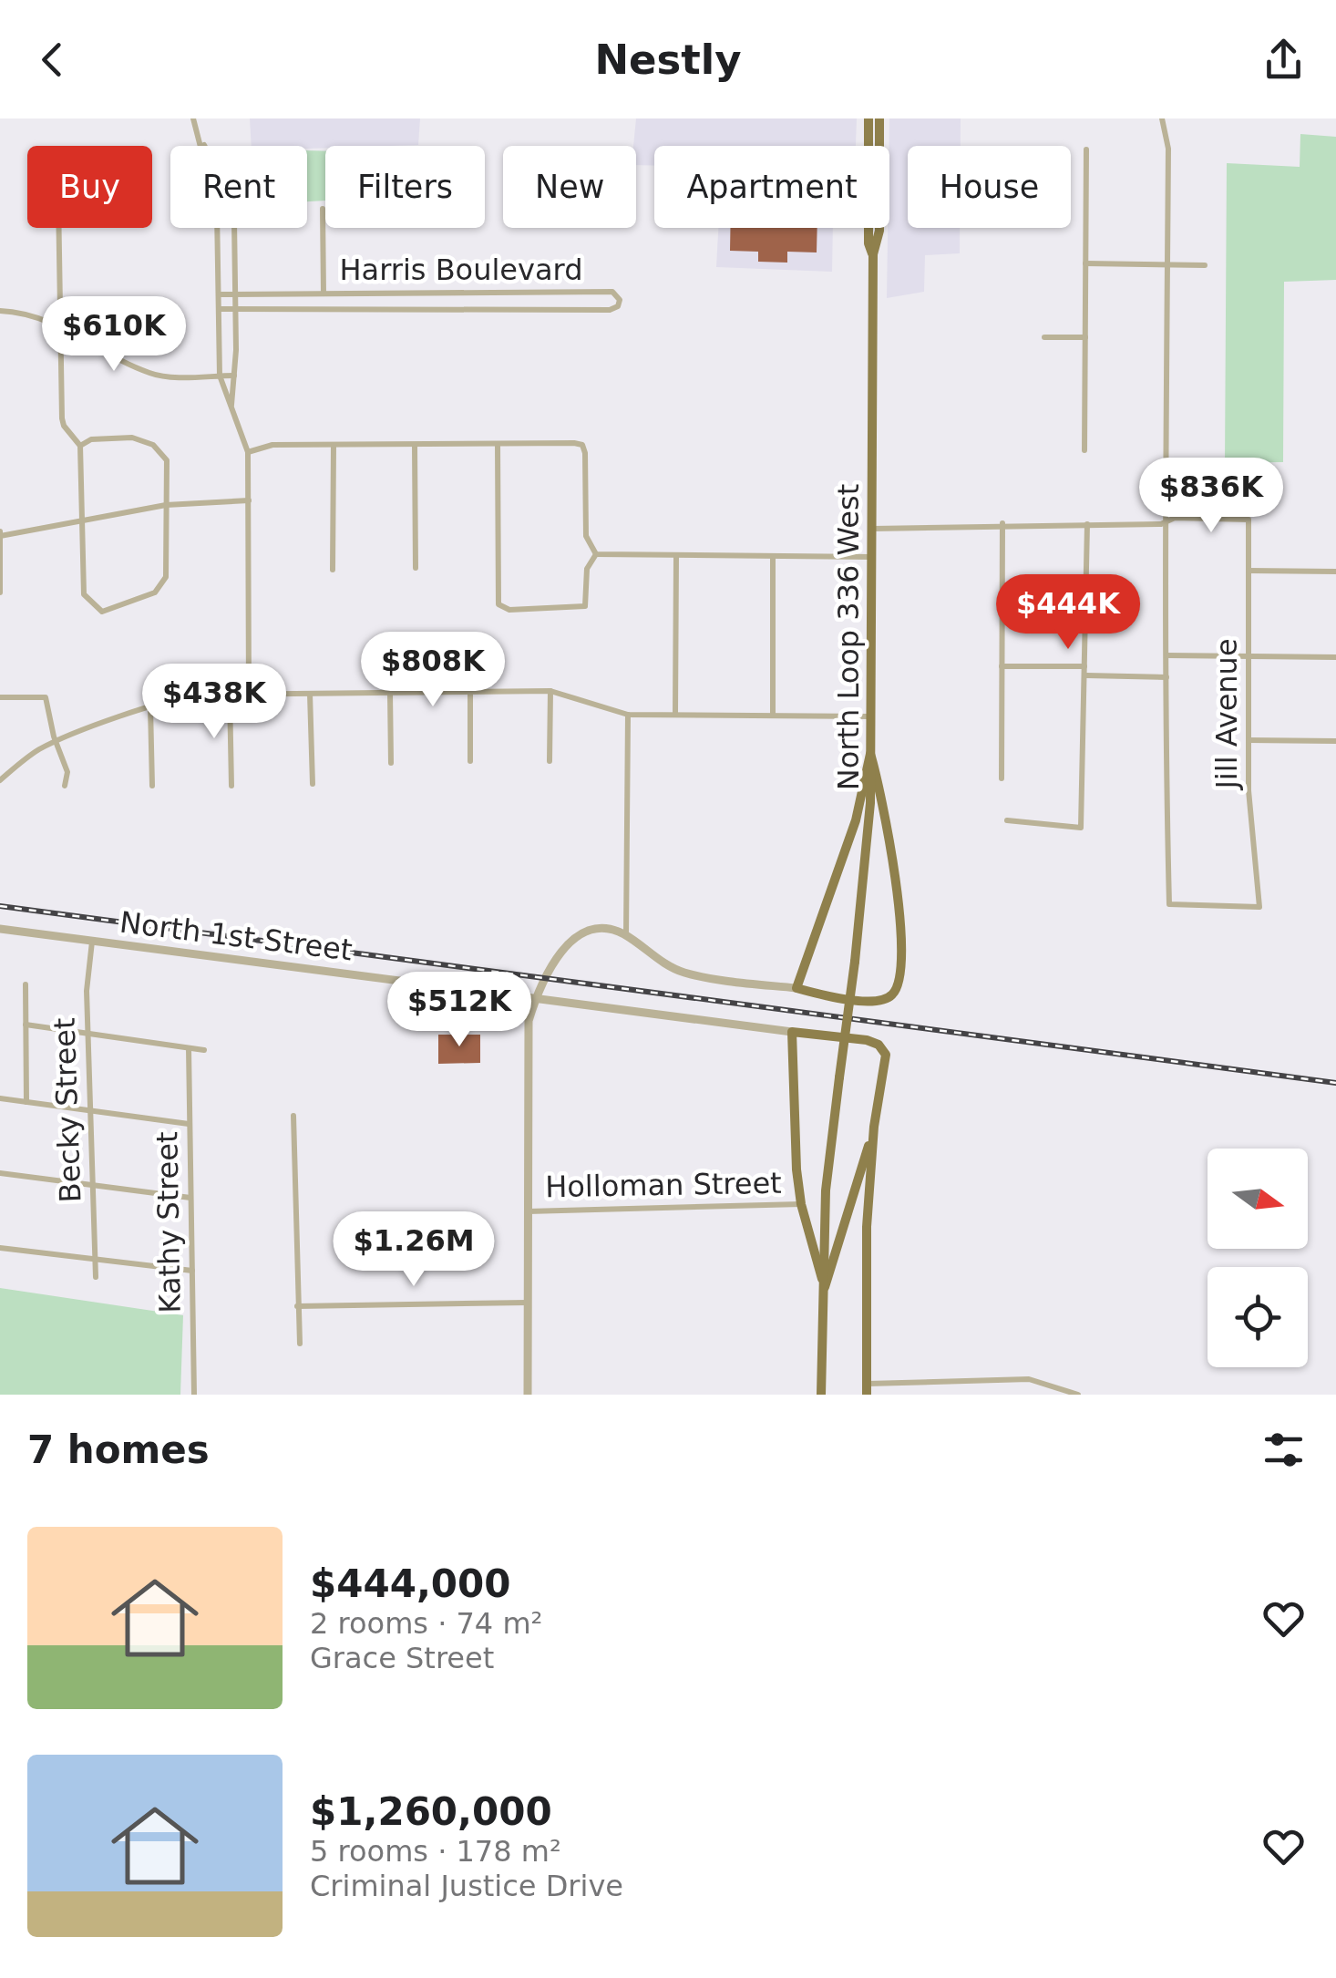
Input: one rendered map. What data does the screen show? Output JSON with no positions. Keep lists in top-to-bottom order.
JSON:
{
  "streets": {
    "main road": ["North Loop 336 West"],
    "street": [
      "Harris Boulevard",
      "Jill Avenue",
      "North 1st Street",
      "Becky Street",
      "Holloman Street",
      "Kathy Street"
    ]
  },
  "crossings": [
    ["North 1st Street", "Becky Street"]
  ],
  "north": "right",
  "page": {
    "header": "Nestly",
    "chip": [
      "Buy",
      "Rent",
      "Filters",
      "New",
      "Apartment",
      "House"
    ],
    "price": [
      "$610K",
      "$836K",
      "$444K",
      "$808K",
      "$438K",
      "$512K",
      "$1.26M"
    ],
    "heading": "7 homes",
    "list": [
      {
        "name": "$444,000",
        "note": "2 rooms · 74 m² · Grace Street"
      },
      {
        "name": "$1,260,000",
        "note": "5 rooms · 178 m² · Criminal Justice Drive"
      }
    ]
  }
}
